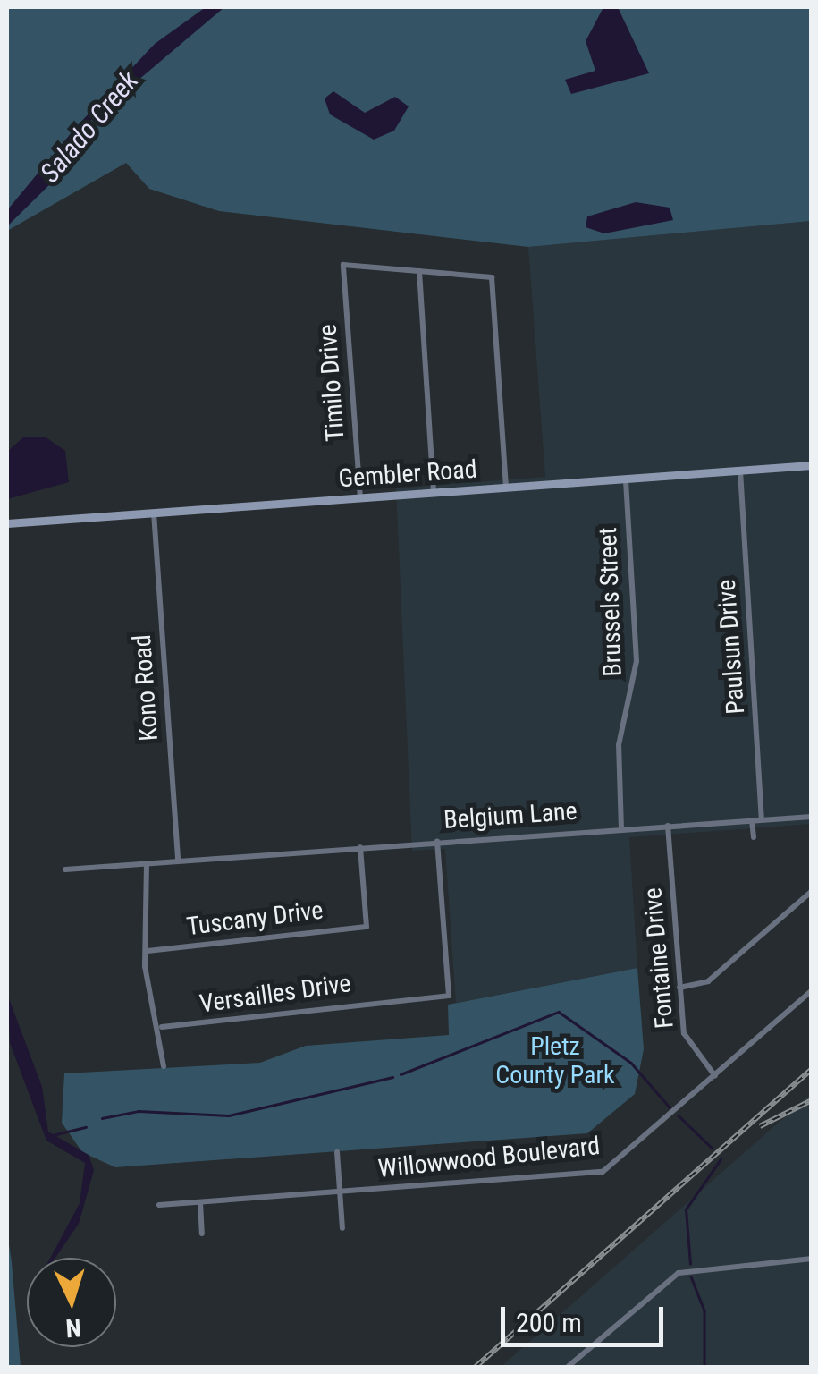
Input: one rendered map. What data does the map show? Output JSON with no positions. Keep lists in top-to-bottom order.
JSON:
{
  "streets": {
    "main road": ["Gembler Road"],
    "street": [
      "Timilo Drive",
      "Brussels Street",
      "Paulsun Drive",
      "Kono Road",
      "Belgium Lane",
      "Tuscany Drive",
      "Fontaine Drive",
      "Versailles Drive",
      "Willowwood Boulevard"
    ]
  },
  "crossings": [
    ["Timilo Drive", "Gembler Road"],
    ["Gembler Road", "Brussels Street"],
    ["Gembler Road", "Paulsun Drive"],
    ["Gembler Road", "Kono Road"],
    ["Brussels Street", "Belgium Lane"],
    ["Paulsun Drive", "Belgium Lane"],
    ["Kono Road", "Belgium Lane"],
    ["Belgium Lane", "Tuscany Drive"],
    ["Belgium Lane", "Fontaine Drive"],
    ["Belgium Lane", "Versailles Drive"],
    ["Fontaine Drive", "Willowwood Boulevard"]
  ],
  "water": ["Salado Creek"],
  "parks": ["Pletz County Park"],
  "scale_bar": "200 m",
  "north": "bottom"
}
